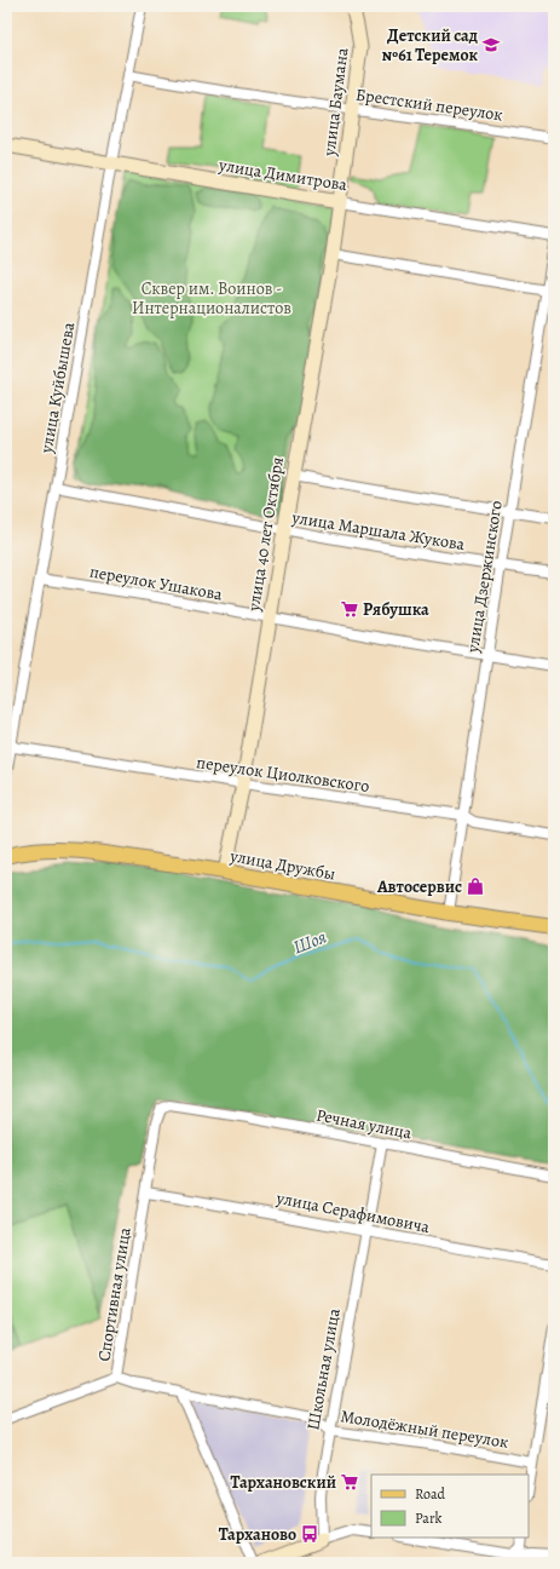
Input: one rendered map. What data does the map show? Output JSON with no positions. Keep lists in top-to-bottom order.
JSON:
{
  "streets": {
    "main road": ["улица Дружбы"],
    "street": [
      "улица Баумана",
      "Брестский переулок",
      "улица Димитрова",
      "улица Куйбышева",
      "улица Маршала Жукова",
      "улица 40 лет Октября",
      "улица Дзержинского",
      "переулок Ушакова",
      "переулок Циолковского",
      "Речная улица",
      "улица Серафимовича",
      "Спортивная улица",
      "Школьная улица",
      "Молодёжный переулок"
    ]
  },
  "crossings": [
    ["улица Баумана", "Брестский переулок"],
    ["улица Баумана", "улица Димитрова"],
    ["улица Баумана", "улица 40 лет Октября"],
    ["Брестский переулок", "улица Куйбышева"],
    ["улица Димитрова", "улица Куйбышева"],
    ["улица Димитрова", "улица 40 лет Октября"],
    ["улица Куйбышева", "улица Маршала Жукова"],
    ["улица Куйбышева", "переулок Ушакова"],
    ["улица Куйбышева", "переулок Циолковского"],
    ["улица Маршала Жукова", "улица 40 лет Октября"],
    ["улица Маршала Жукова", "улица Дзержинского"],
    ["улица 40 лет Октября", "переулок Ушакова"],
    ["улица 40 лет Октября", "переулок Циолковского"],
    ["улица 40 лет Октября", "улица Дружбы"],
    ["улица Дзержинского", "переулок Ушакова"],
    ["улица Дзержинского", "переулок Циолковского"],
    ["улица Дзержинского", "улица Дружбы"],
    ["Речная улица", "Спортивная улица"],
    ["Речная улица", "Школьная улица"],
    ["улица Серафимовича", "Спортивная улица"],
    ["улица Серафимовича", "Школьная улица"],
    ["Спортивная улица", "Молодёжный переулок"],
    ["Школьная улица", "Молодёжный переулок"]
  ],
  "water": ["Шоя"],
  "parks": ["Сквер им. Воинов - Интернационалистов"],
  "places": {
    "school or university": ["Детский сад №61 Теремок"],
    "supermarket": ["Рябушка", "Тархановский"],
    "shop": ["Автосервис"],
    "bus stop": ["Тарханово"]
  },
  "legend": ["Road", "Park"]
}
